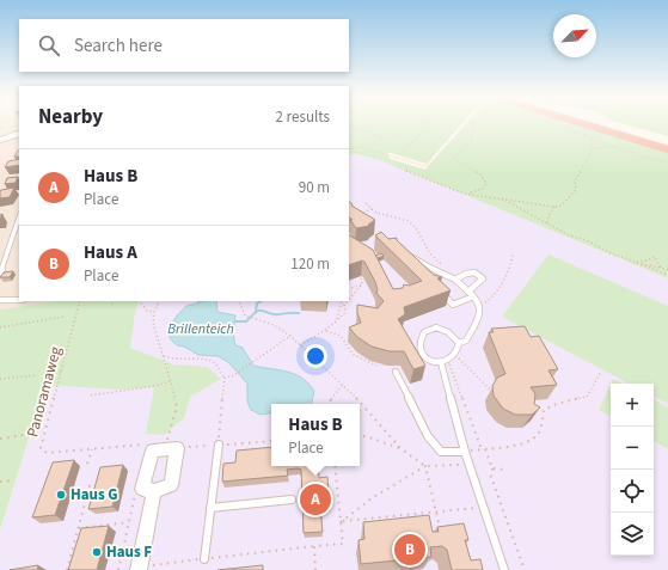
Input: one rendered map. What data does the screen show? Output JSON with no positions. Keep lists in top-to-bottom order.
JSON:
{
  "streets": {
    "path": ["Panoramaweg"]
  },
  "water": ["Brillenteich"],
  "places": ["Haus G", "Haus F"],
  "north": "top right",
  "page": {
    "search": "Search here",
    "heading": ["Nearby", "2 results"],
    "list": [
      {
        "mark": "A",
        "name": "Haus B",
        "note": "Place",
        "value": "90 m"
      },
      {
        "mark": "B",
        "name": "Haus A",
        "note": "Place",
        "value": "120 m"
      }
    ],
    "map_buttons": ["+", "−"],
    "popup": ["Haus B", "Place"],
    "pins": ["A", "B"]
  }
}
